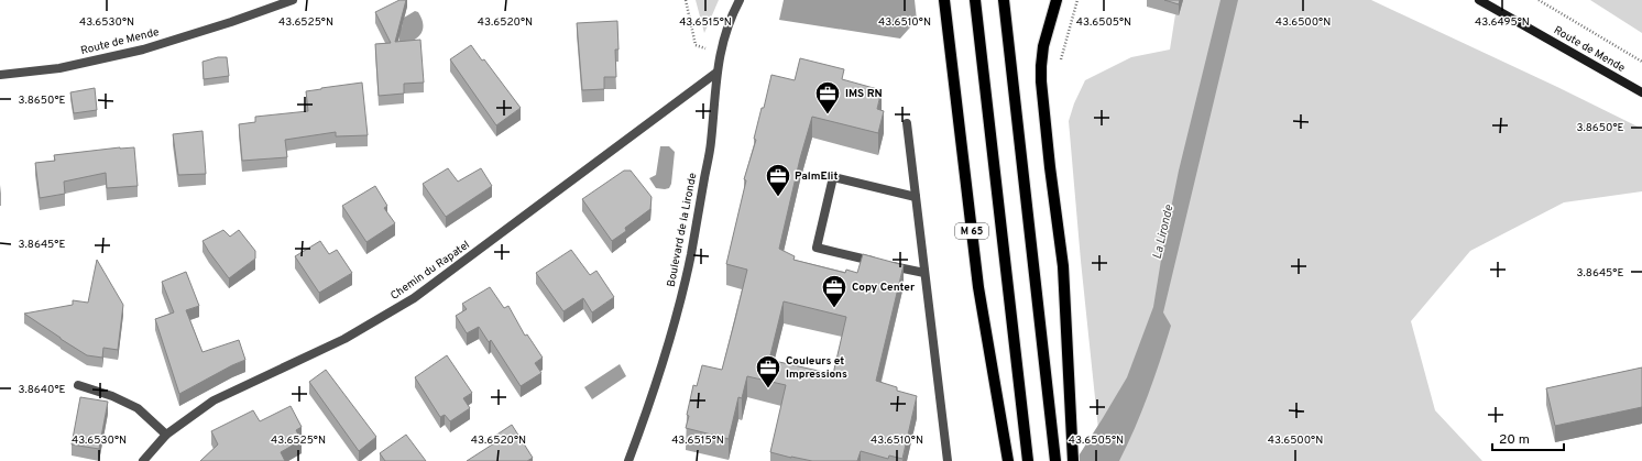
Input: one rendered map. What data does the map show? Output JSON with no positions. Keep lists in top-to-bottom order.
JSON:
{
  "streets": {
    "main road": ["Route de Mende", "M 65"],
    "street": ["Boulevard de la Lironde", "Chemin du Rapatel"]
  },
  "crossings": [
    ["Boulevard de la Lironde", "Chemin du Rapatel"]
  ],
  "water": ["La Lironde"],
  "places": {
    "office": [
      "IMS RN",
      "PalmElit",
      "Copy Center",
      "Couleurs et Impressions"
    ]
  },
  "scale_bar": "20 m",
  "coordinates": [
    "43.6530°N",
    "43.6525°N",
    "43.6520°N",
    "43.6515°N",
    "43.6510°N",
    "43.6505°N",
    "43.6500°N",
    "43.6495°N",
    "3.8650°E",
    "3.8645°E",
    "3.8640°E"
  ]
}
